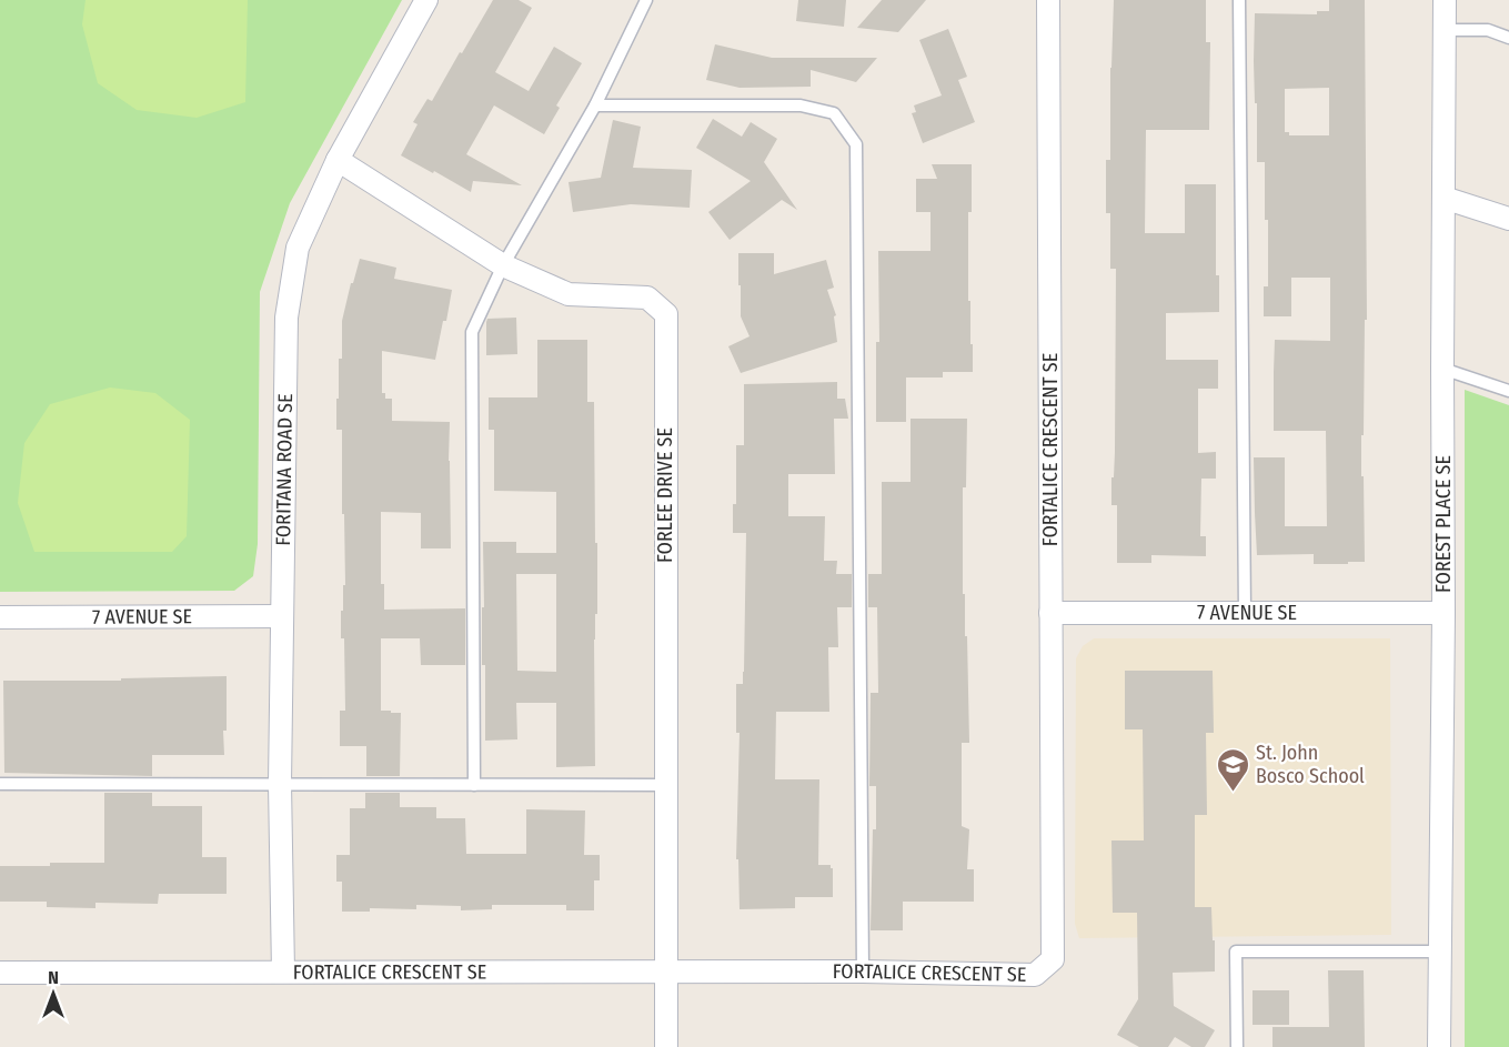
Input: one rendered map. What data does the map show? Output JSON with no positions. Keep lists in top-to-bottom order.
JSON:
{
  "streets": {
    "street": [
      "FORTALICE CRESCENT SE",
      "FORITANA ROAD SE",
      "FORLEE DRIVE SE",
      "FOREST PLACE SE",
      "7 AVENUE SE"
    ]
  },
  "crossings": [
    ["FORTALICE CRESCENT SE", "FORITANA ROAD SE"],
    ["FORTALICE CRESCENT SE", "FORLEE DRIVE SE"],
    ["FORTALICE CRESCENT SE", "7 AVENUE SE"],
    ["FORITANA ROAD SE", "FORLEE DRIVE SE"],
    ["FORITANA ROAD SE", "7 AVENUE SE"],
    ["FOREST PLACE SE", "7 AVENUE SE"]
  ],
  "places": {
    "school or university": ["St. John Bosco School"]
  },
  "north": "top"
}
